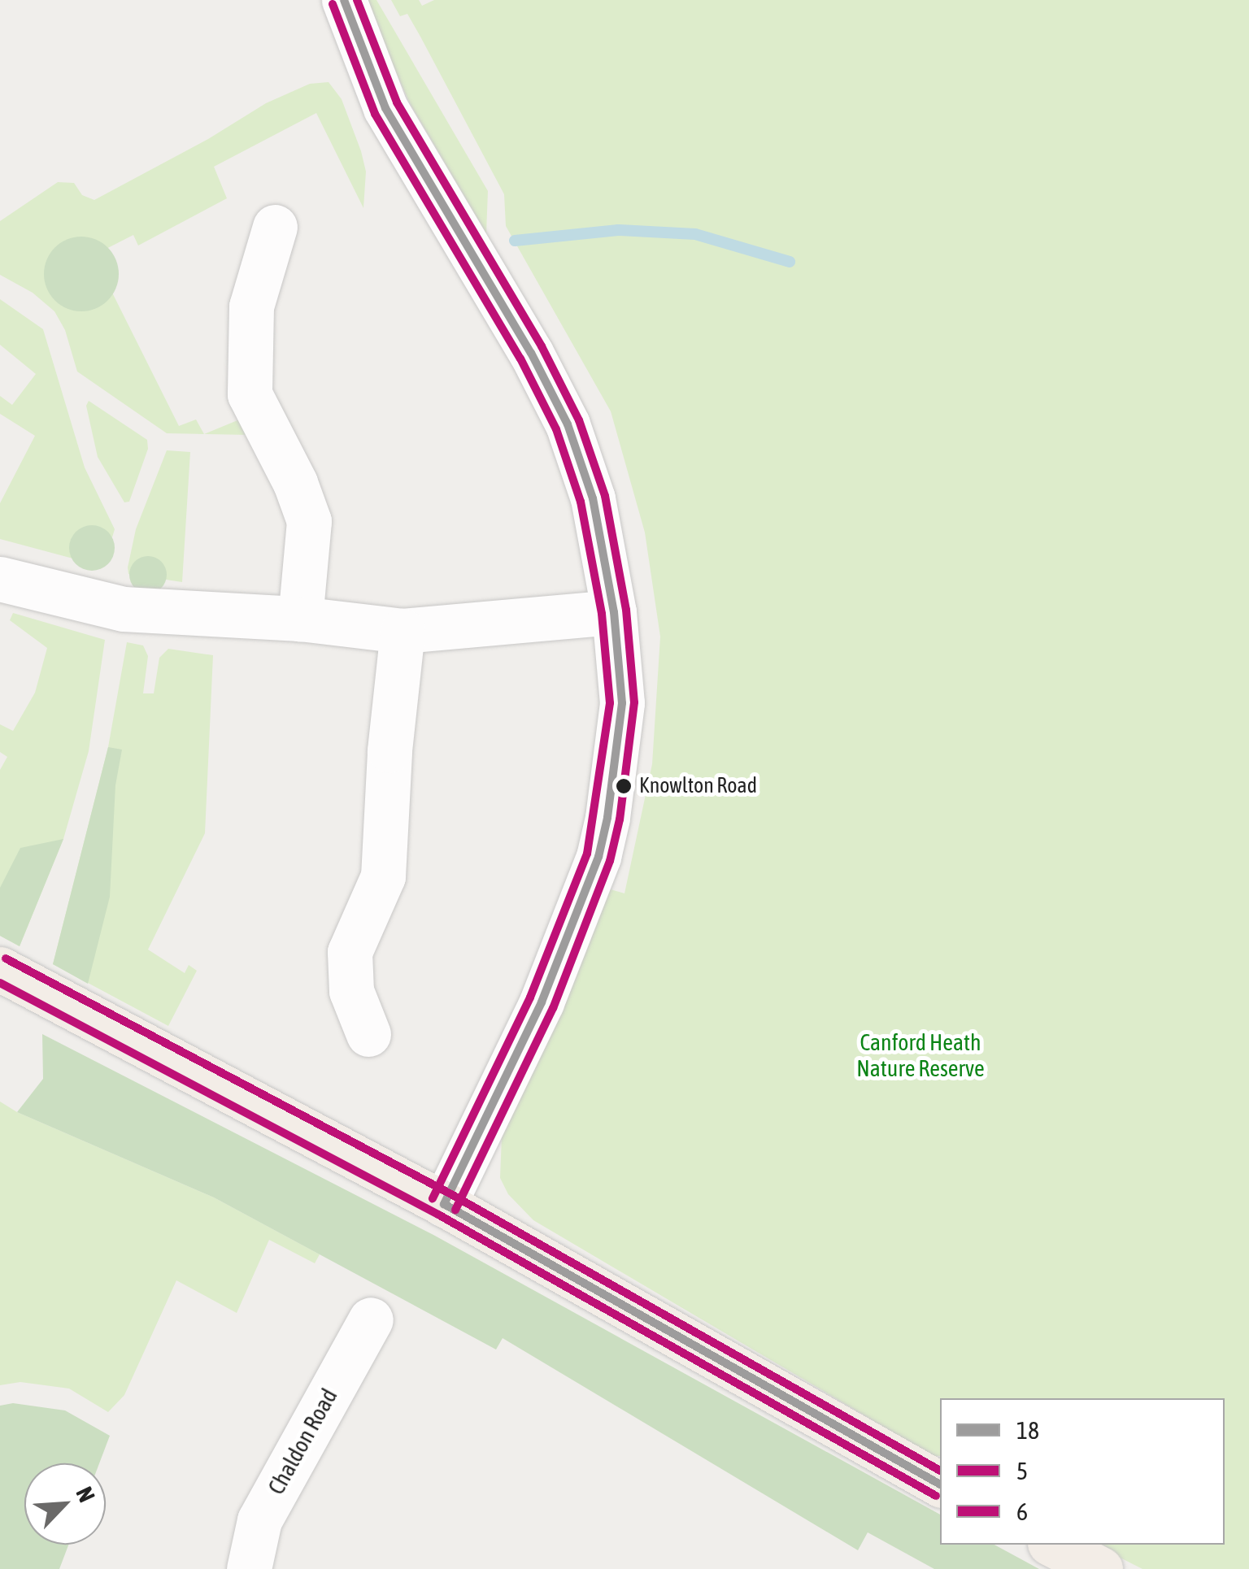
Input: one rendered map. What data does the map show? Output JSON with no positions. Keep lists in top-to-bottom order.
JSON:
{
  "streets": {
    "street": ["Chaldon Road"]
  },
  "parks": ["Canford Heath Nature Reserve"],
  "places": ["Knowlton Road"],
  "lines": ["transit line 18", "transit line 6", "transit line 5"],
  "legend": ["18", "5", "6"],
  "north": "top right"
}
